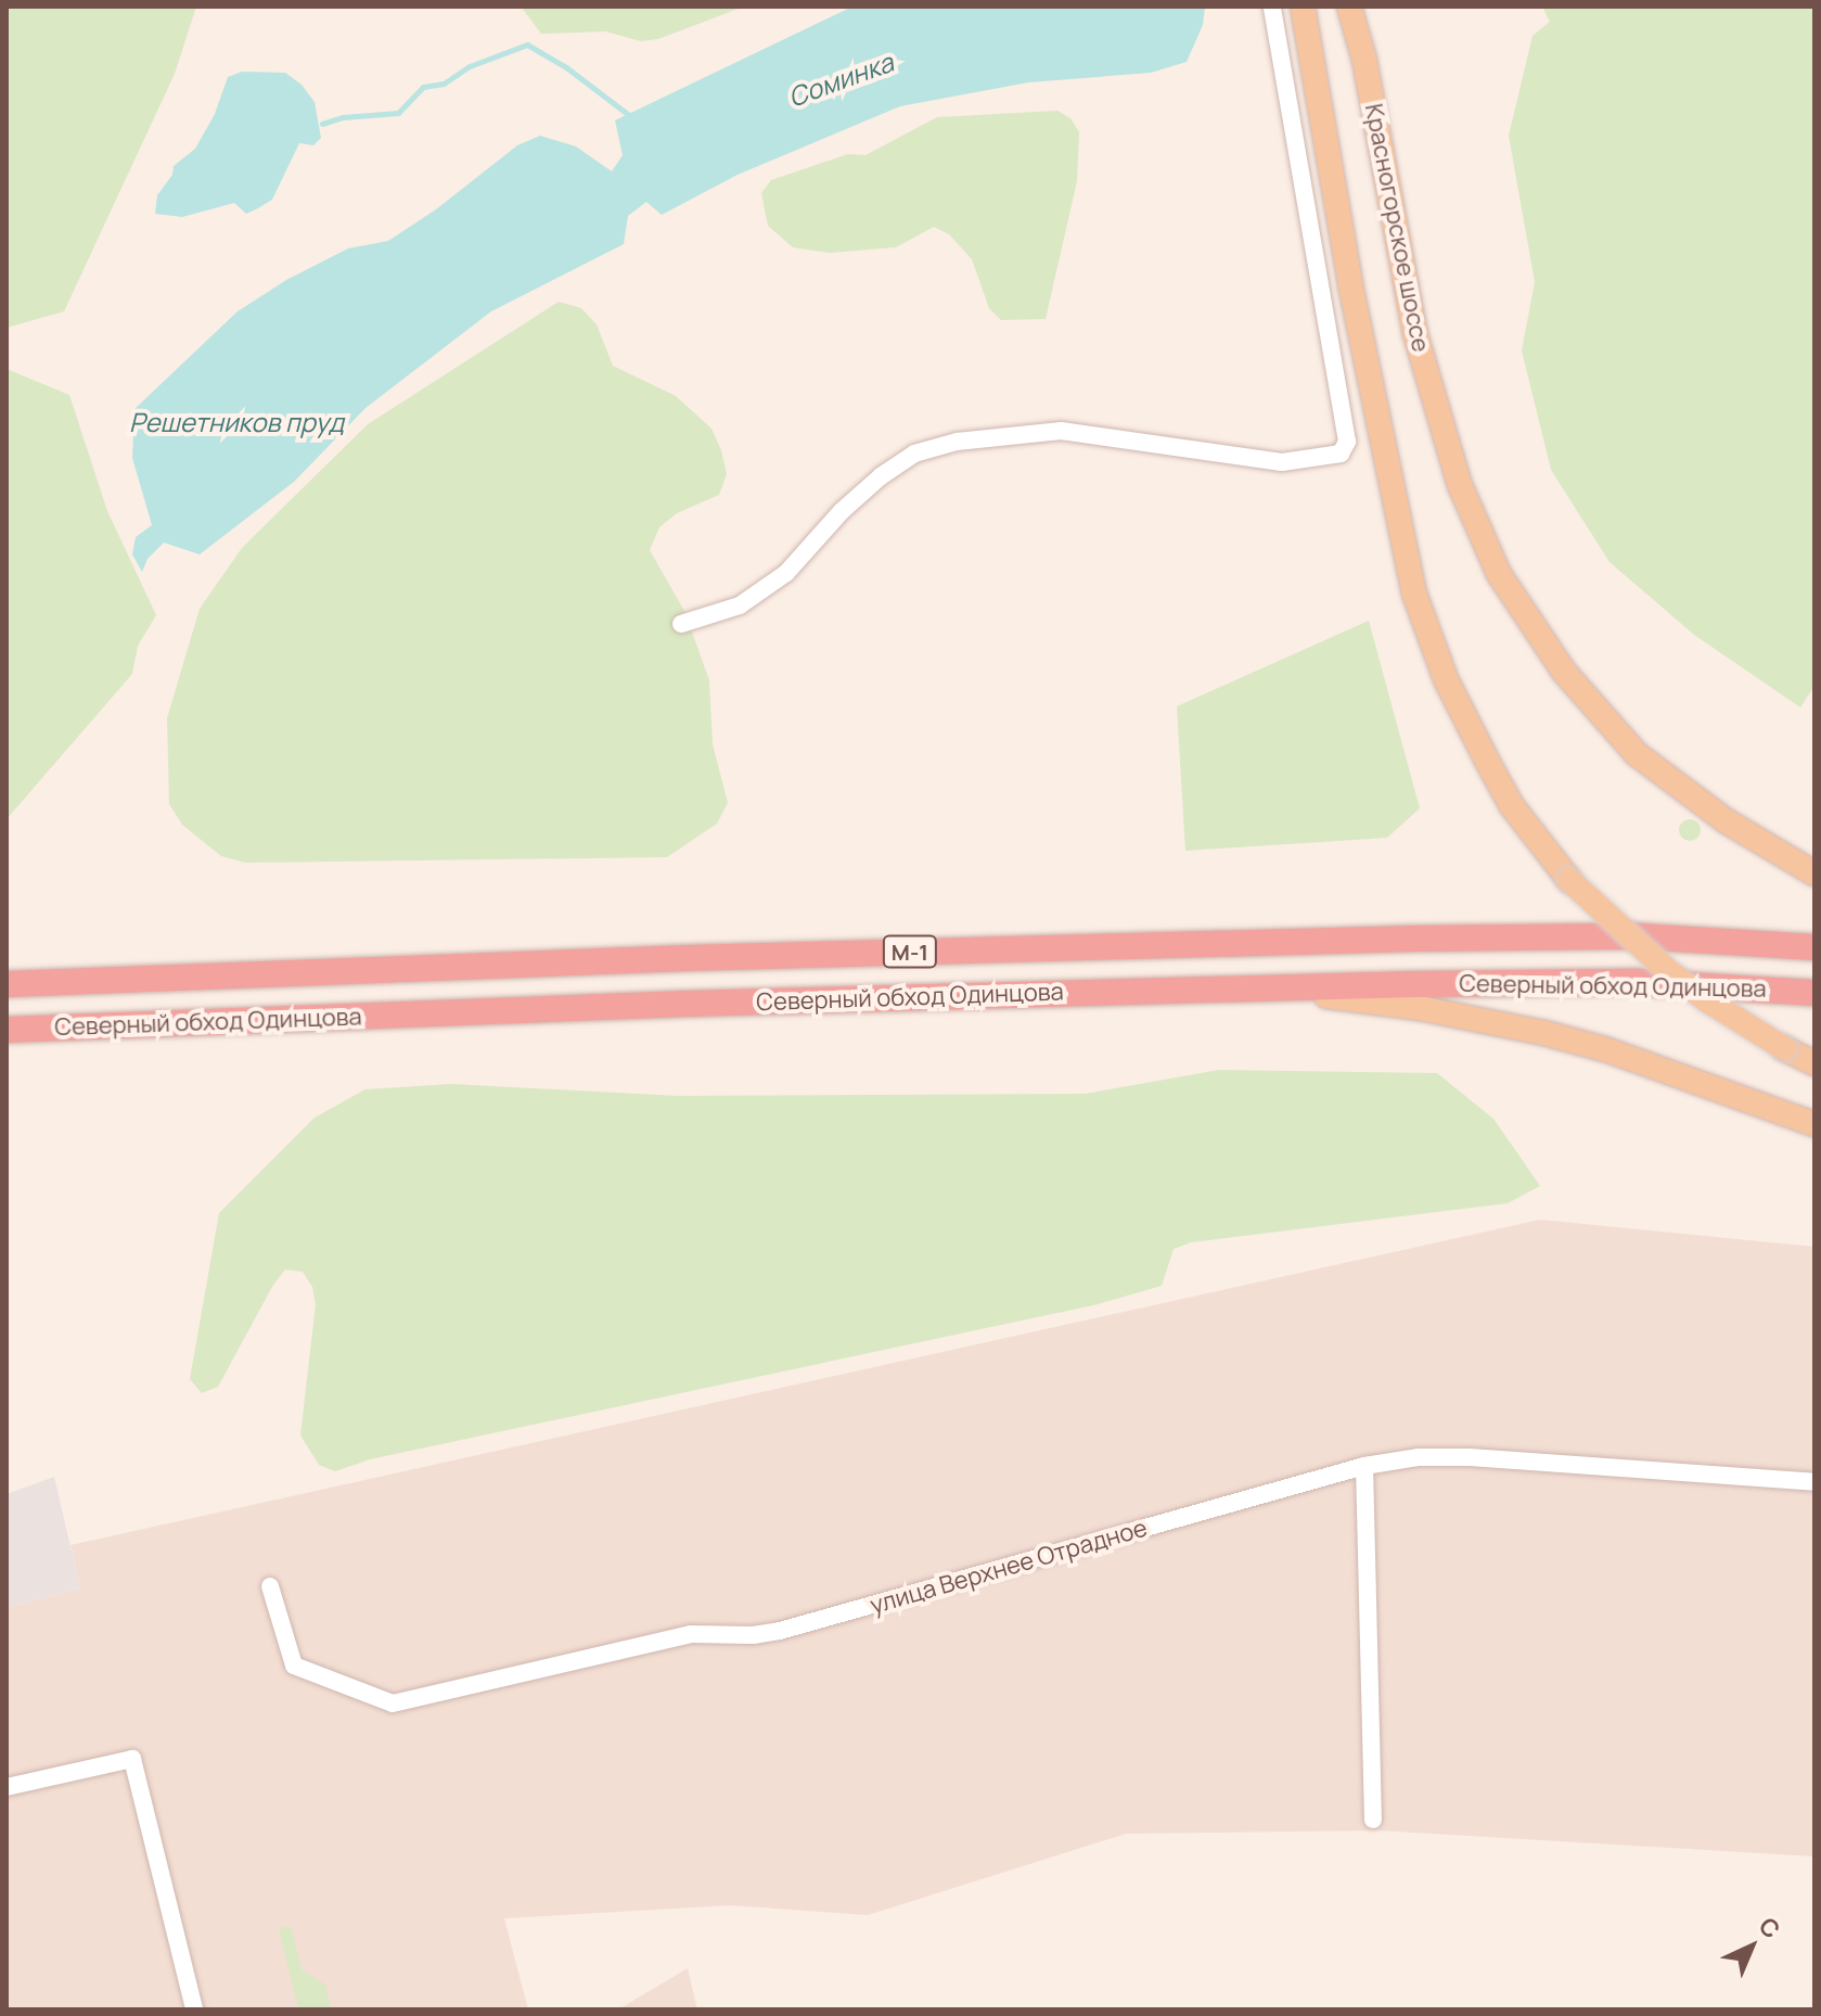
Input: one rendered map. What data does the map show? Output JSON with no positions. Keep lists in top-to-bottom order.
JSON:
{
  "streets": {
    "highway": ["М-1", "Северный обход Одинцова"],
    "main road": ["Красногорское шоссе"],
    "street": ["улица Верхнее Отрадное"]
  },
  "water": ["Соминка", "Решетников пруд"],
  "north": "top right"
}
